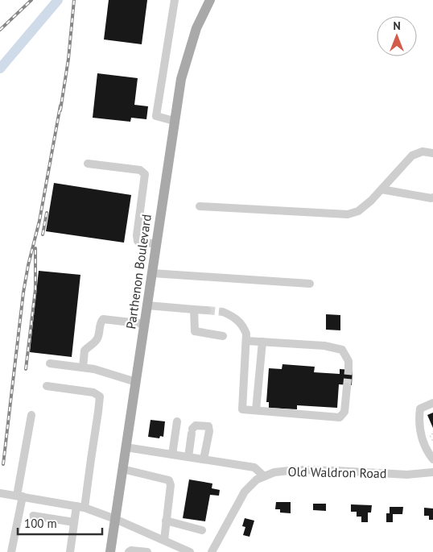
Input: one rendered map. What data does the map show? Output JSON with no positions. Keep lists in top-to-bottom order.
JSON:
{
  "streets": {
    "main road": ["Parthenon Boulevard"],
    "street": ["Old Waldron Road"]
  },
  "scale_bar": "100 m",
  "north": "top"
}
